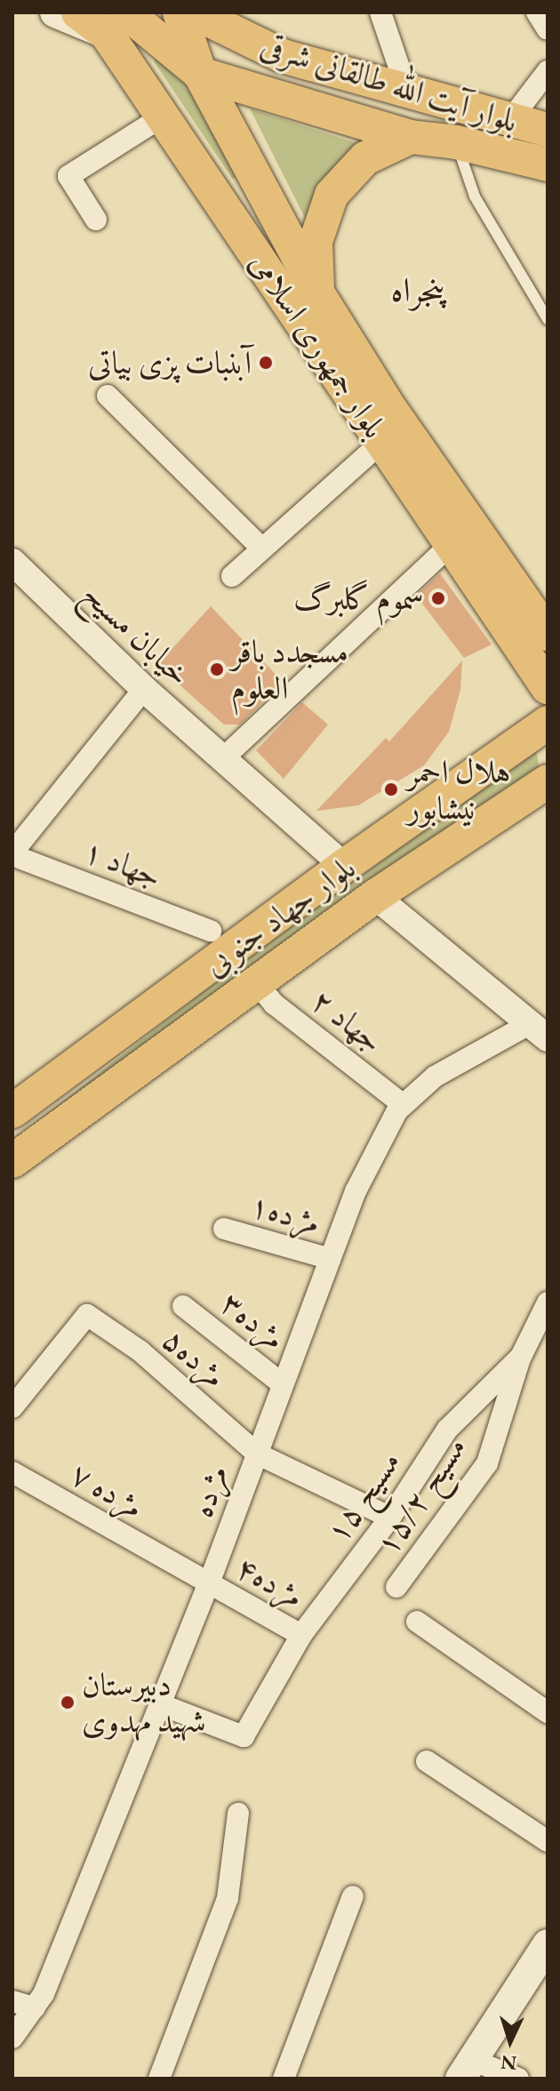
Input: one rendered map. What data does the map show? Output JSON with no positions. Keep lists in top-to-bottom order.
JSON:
{
  "streets": {
    "main road": ["بلوار آیت الله طالقانی شرقی", "بلوار جمهوری اسلامی", "بلوار جهاد جنوبی"],
    "street": [
      "خیابان مسیح",
      "جهاد ۱",
      "جهاد ۲",
      "مژده۱",
      "مژده۳",
      "مژده۵",
      "مژده ۷",
      "مژده",
      "مسیح ۱۵/۲",
      "مسیح ۱۵",
      "مژده۴"
    ]
  },
  "crossings": [
    ["بلوار آیت الله طالقانی شرقی", "بلوار جمهوری اسلامی"],
    ["خیابان مسیح", "بلوار جهاد جنوبی"],
    ["بلوار جهاد جنوبی", "جهاد ۲"],
    ["جهاد ۲", "مژده"],
    ["مژده۱", "مژده"],
    ["مژده۳", "مژده"],
    ["مژده۵", "مژده"],
    ["مژده۵", "مسیح ۱۵"],
    ["مژده ۷", "مژده"],
    ["مژده ۷", "مژده۴"],
    ["مژده", "مسیح ۱۵"],
    ["مژده", "مژده۴"],
    ["مسیح ۱۵/۲", "مسیح ۱۵"],
    ["مسیح ۱۵", "مژده۴"]
  ],
  "districts": ["پنجراه"],
  "places": [
    "آبنبات پزی بیاتی",
    "سموم گلبرگ",
    "مسجدد باقر العلوم",
    "هلال احمر نیشابور",
    "دبیرستان شهید مهدوی"
  ],
  "north": "bottom"
}
